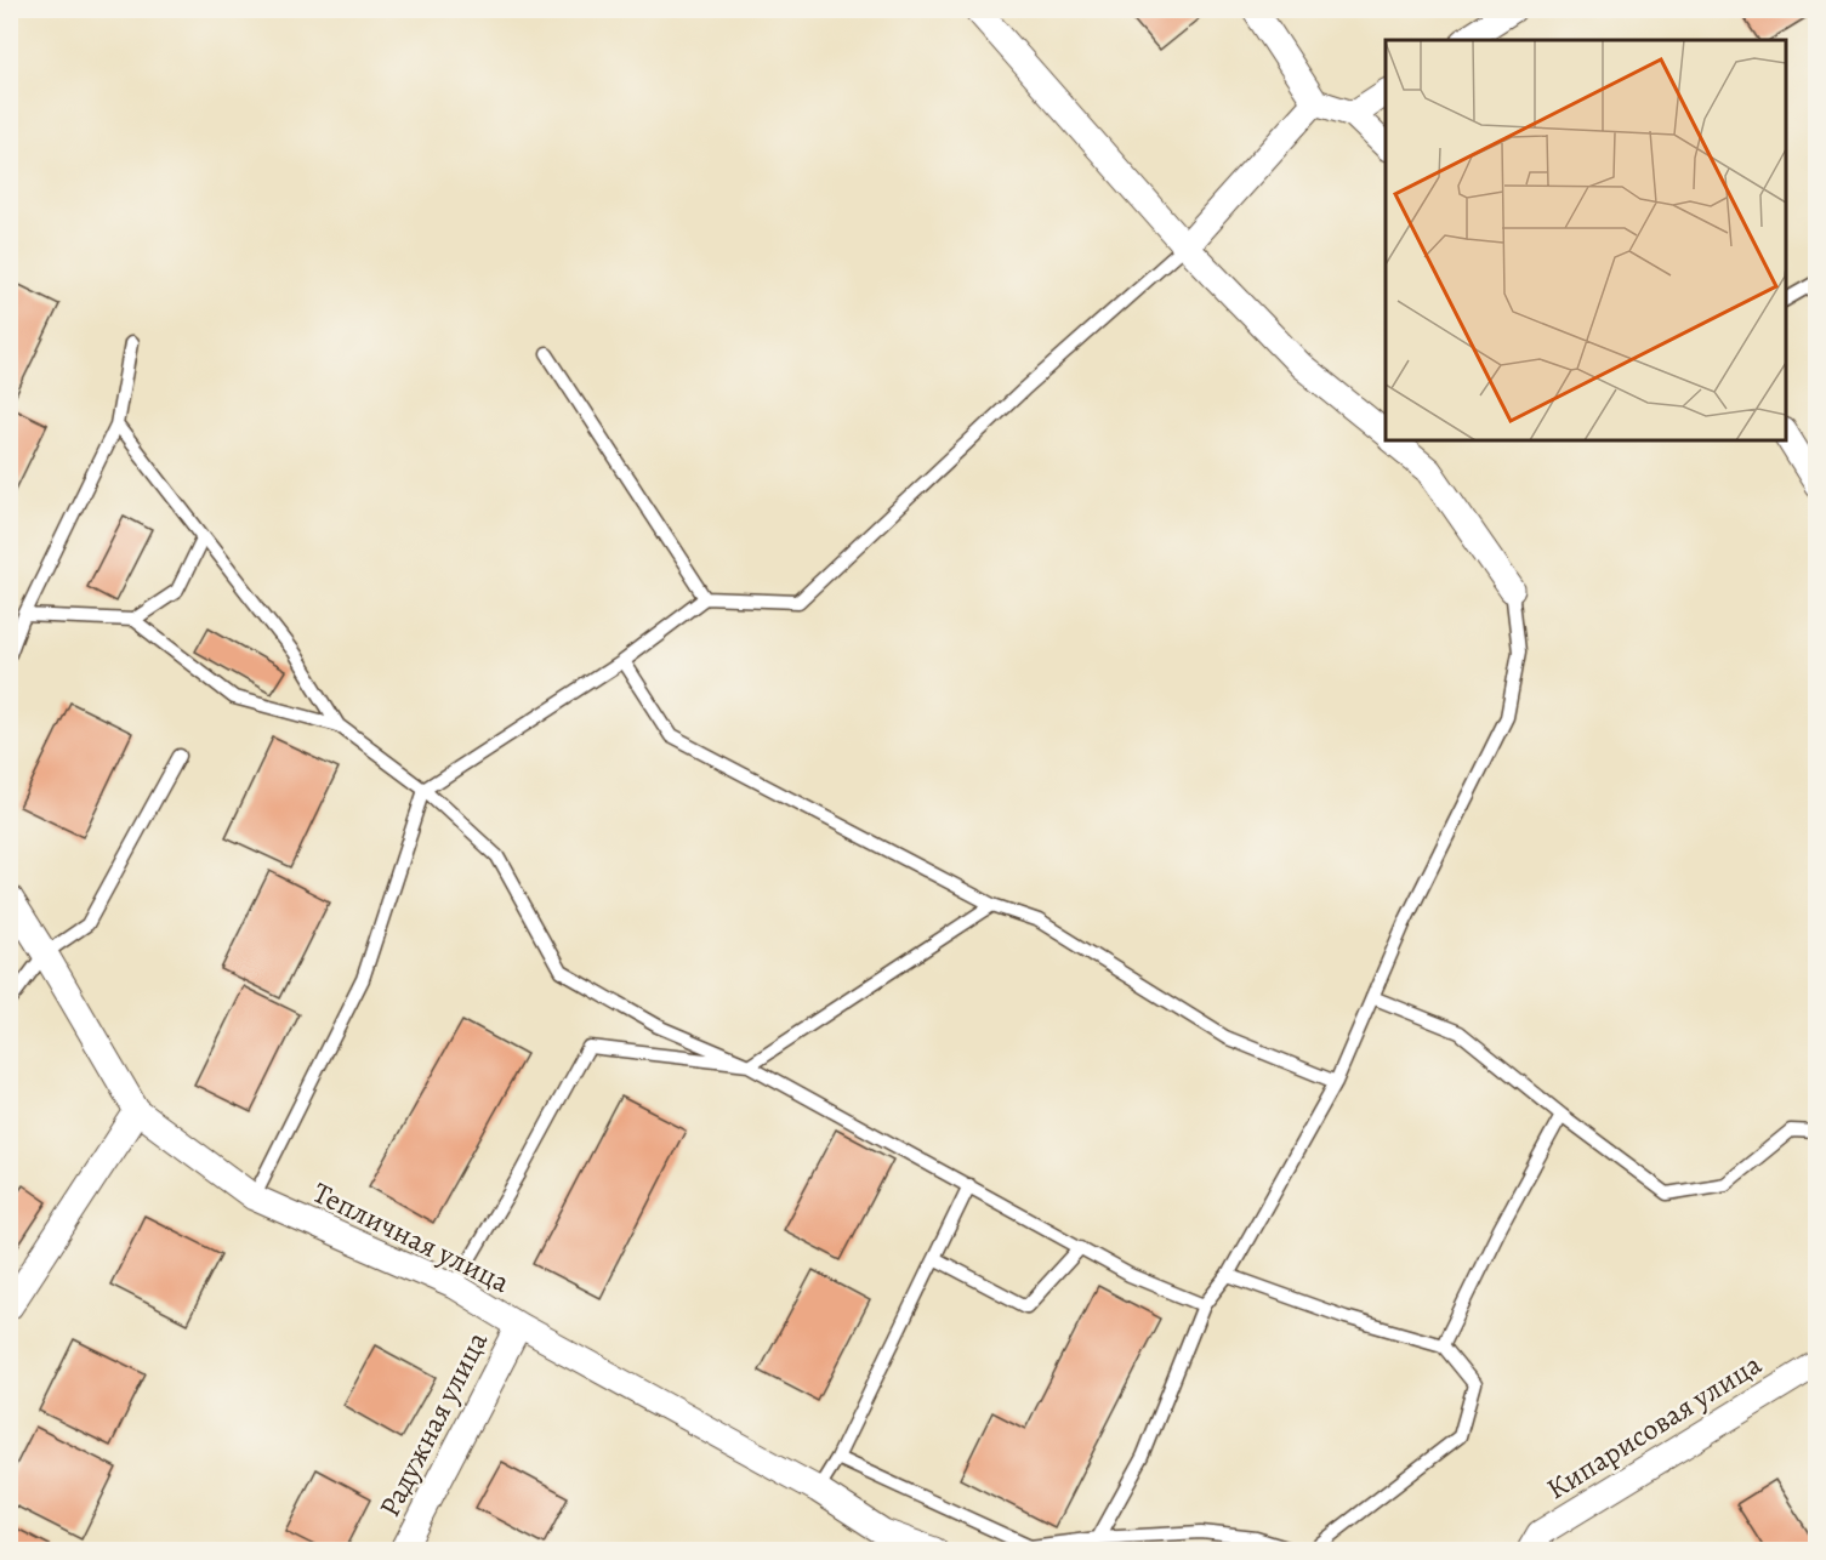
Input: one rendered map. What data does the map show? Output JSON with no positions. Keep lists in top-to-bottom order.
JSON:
{
  "streets": {
    "street": ["Тепличная улица", "Радужная улица", "Кипарисовая улица"]
  },
  "crossings": [
    ["Тепличная улица", "Радужная улица"]
  ]
}
